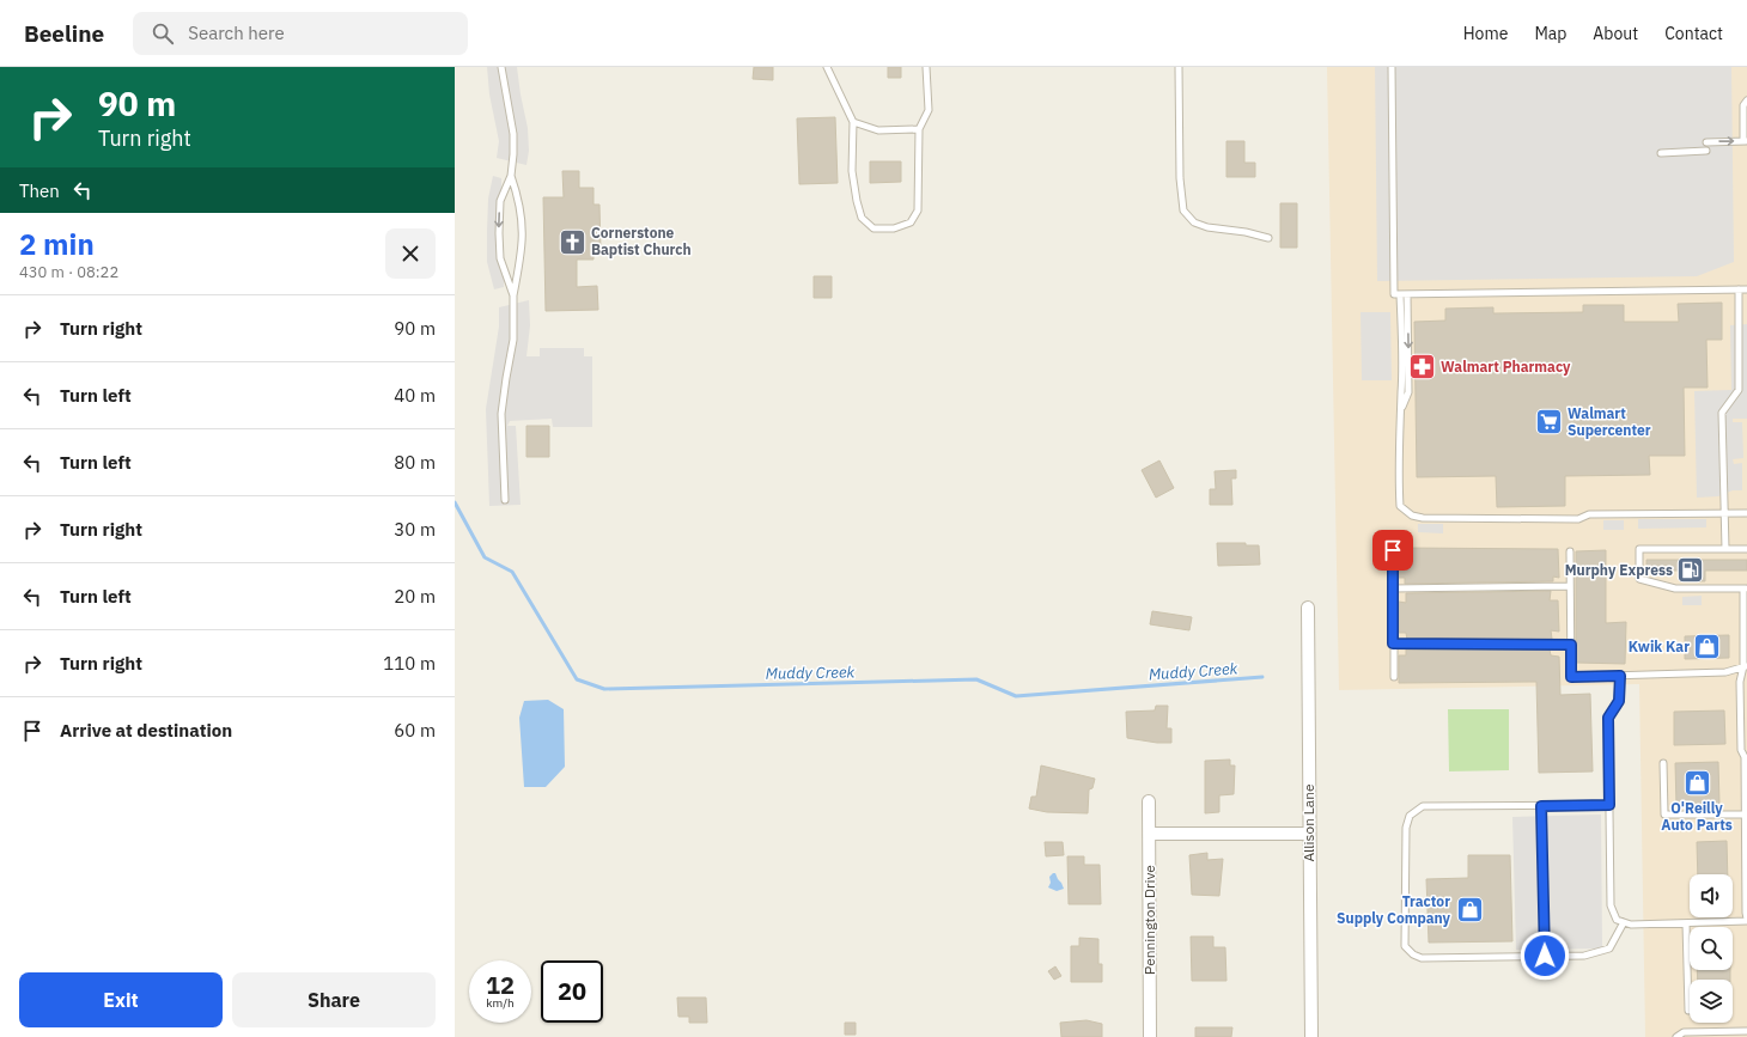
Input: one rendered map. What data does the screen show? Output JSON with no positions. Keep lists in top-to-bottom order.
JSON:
{
  "streets": {
    "street": ["Allison Lane", "Pennington Drive"]
  },
  "water": ["Muddy Creek"],
  "places": {
    "church": ["Cornerstone Baptist Church"],
    "pharmacy": ["Walmart Pharmacy"],
    "supermarket": ["Walmart Supercenter"],
    "fuel station": ["Murphy Express"],
    "shop": ["Kwik Kar", "O'Reilly Auto Parts", "Tractor Supply Company"]
  },
  "page": {
    "header": "Beeline",
    "search": "Search here",
    "nav": [
      "Home",
      "Map",
      "About",
      "Contact"
    ],
    "turn": ["90 m", "Turn right"],
    "then": "Then",
    "heading": ["2 min", "430 m · 08:22"],
    "list": [
      {
        "name": "Turn right",
        "value": "90 m"
      },
      {
        "name": "Turn left",
        "value": "40 m"
      },
      {
        "name": "Turn left",
        "value": "80 m"
      },
      {
        "name": "Turn right",
        "value": "30 m"
      },
      {
        "name": "Turn left",
        "value": "20 m"
      },
      {
        "name": "Turn right",
        "value": "110 m"
      },
      {
        "name": "Arrive at destination",
        "value": "60 m"
      }
    ],
    "speed": "12 km/h",
    "limit": "20",
    "buttons": ["Exit", "Share"]
  }
}
